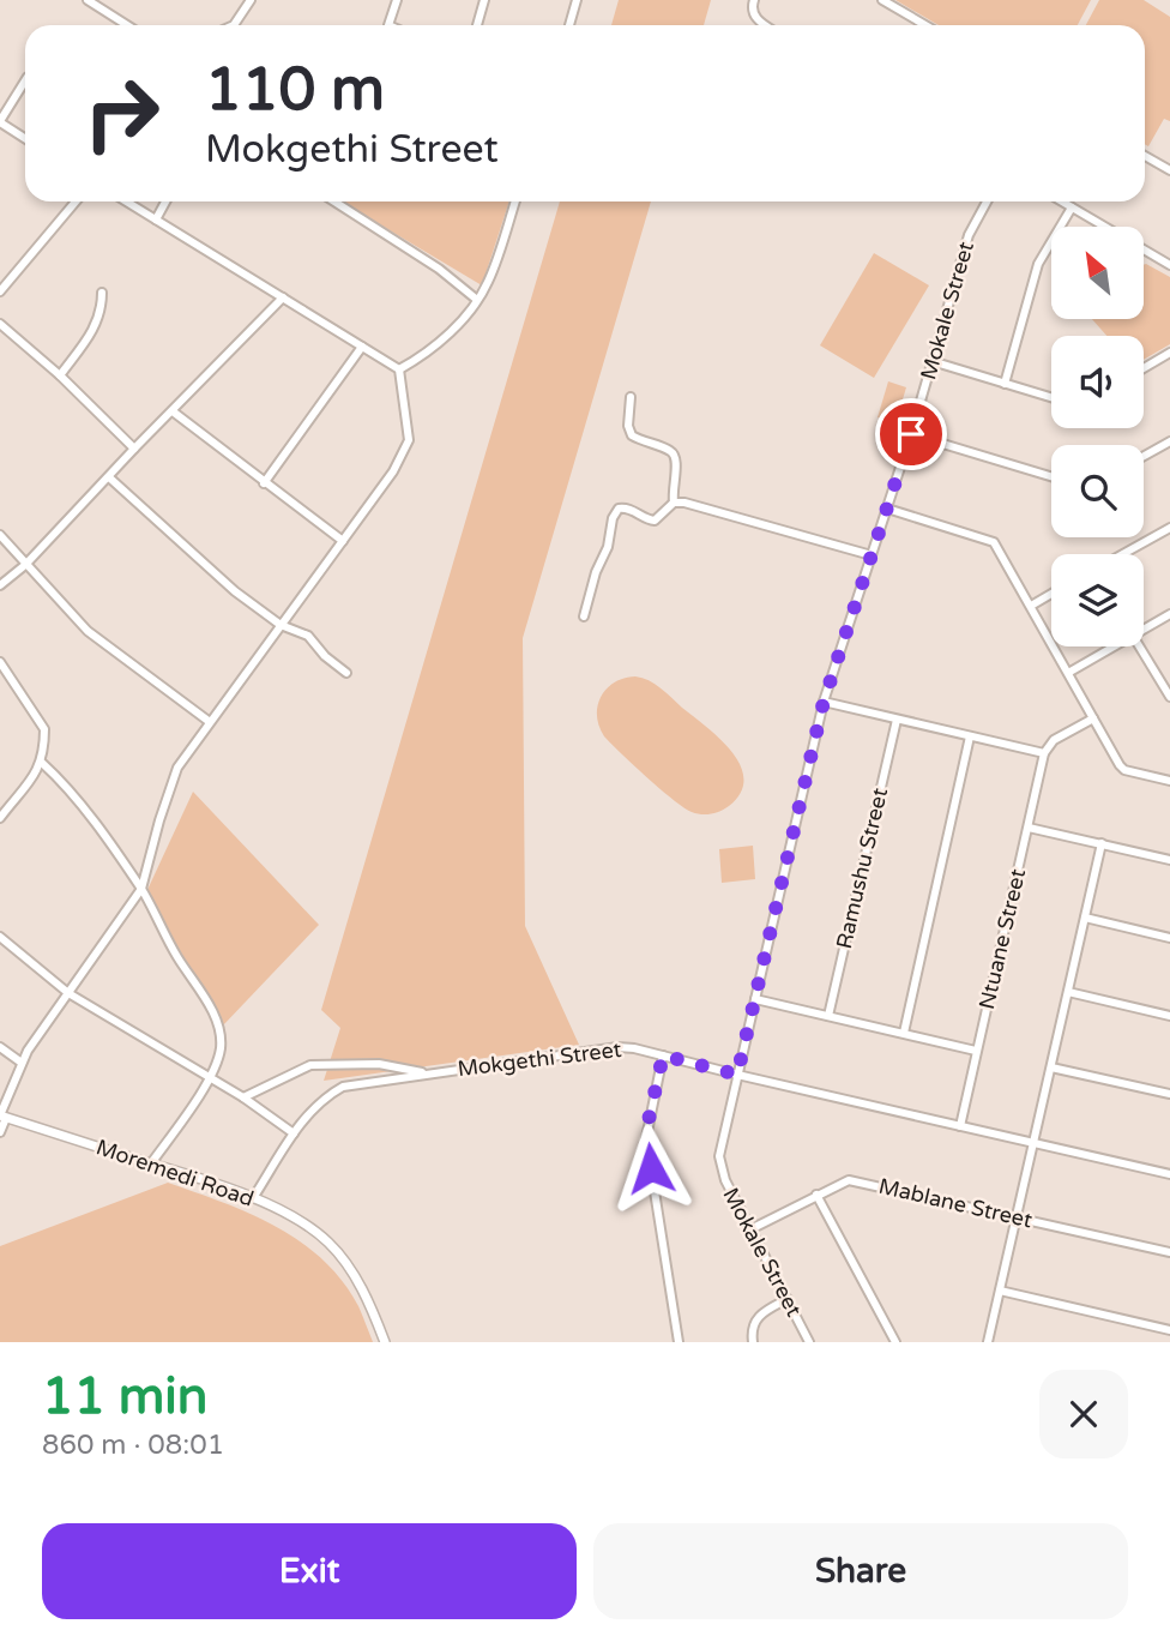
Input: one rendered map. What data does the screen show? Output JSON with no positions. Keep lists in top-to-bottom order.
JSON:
{
  "streets": {
    "street": [
      "Mokale Street",
      "Ramushu Street",
      "Ntuane Street",
      "Mokgethi Street",
      "Moremedi Road",
      "Mablane Street"
    ]
  },
  "crossings": [
    ["Mokale Street", "Mokgethi Street"],
    ["Mokale Street", "Mablane Street"],
    ["Ntuane Street", "Mokgethi Street"],
    ["Mokgethi Street", "Moremedi Road"]
  ],
  "north": "top left",
  "page": {
    "turn": ["110 m", "Mokgethi Street"],
    "heading": ["11 min", "860 m · 08:01"],
    "buttons": ["Exit", "Share"]
  }
}
